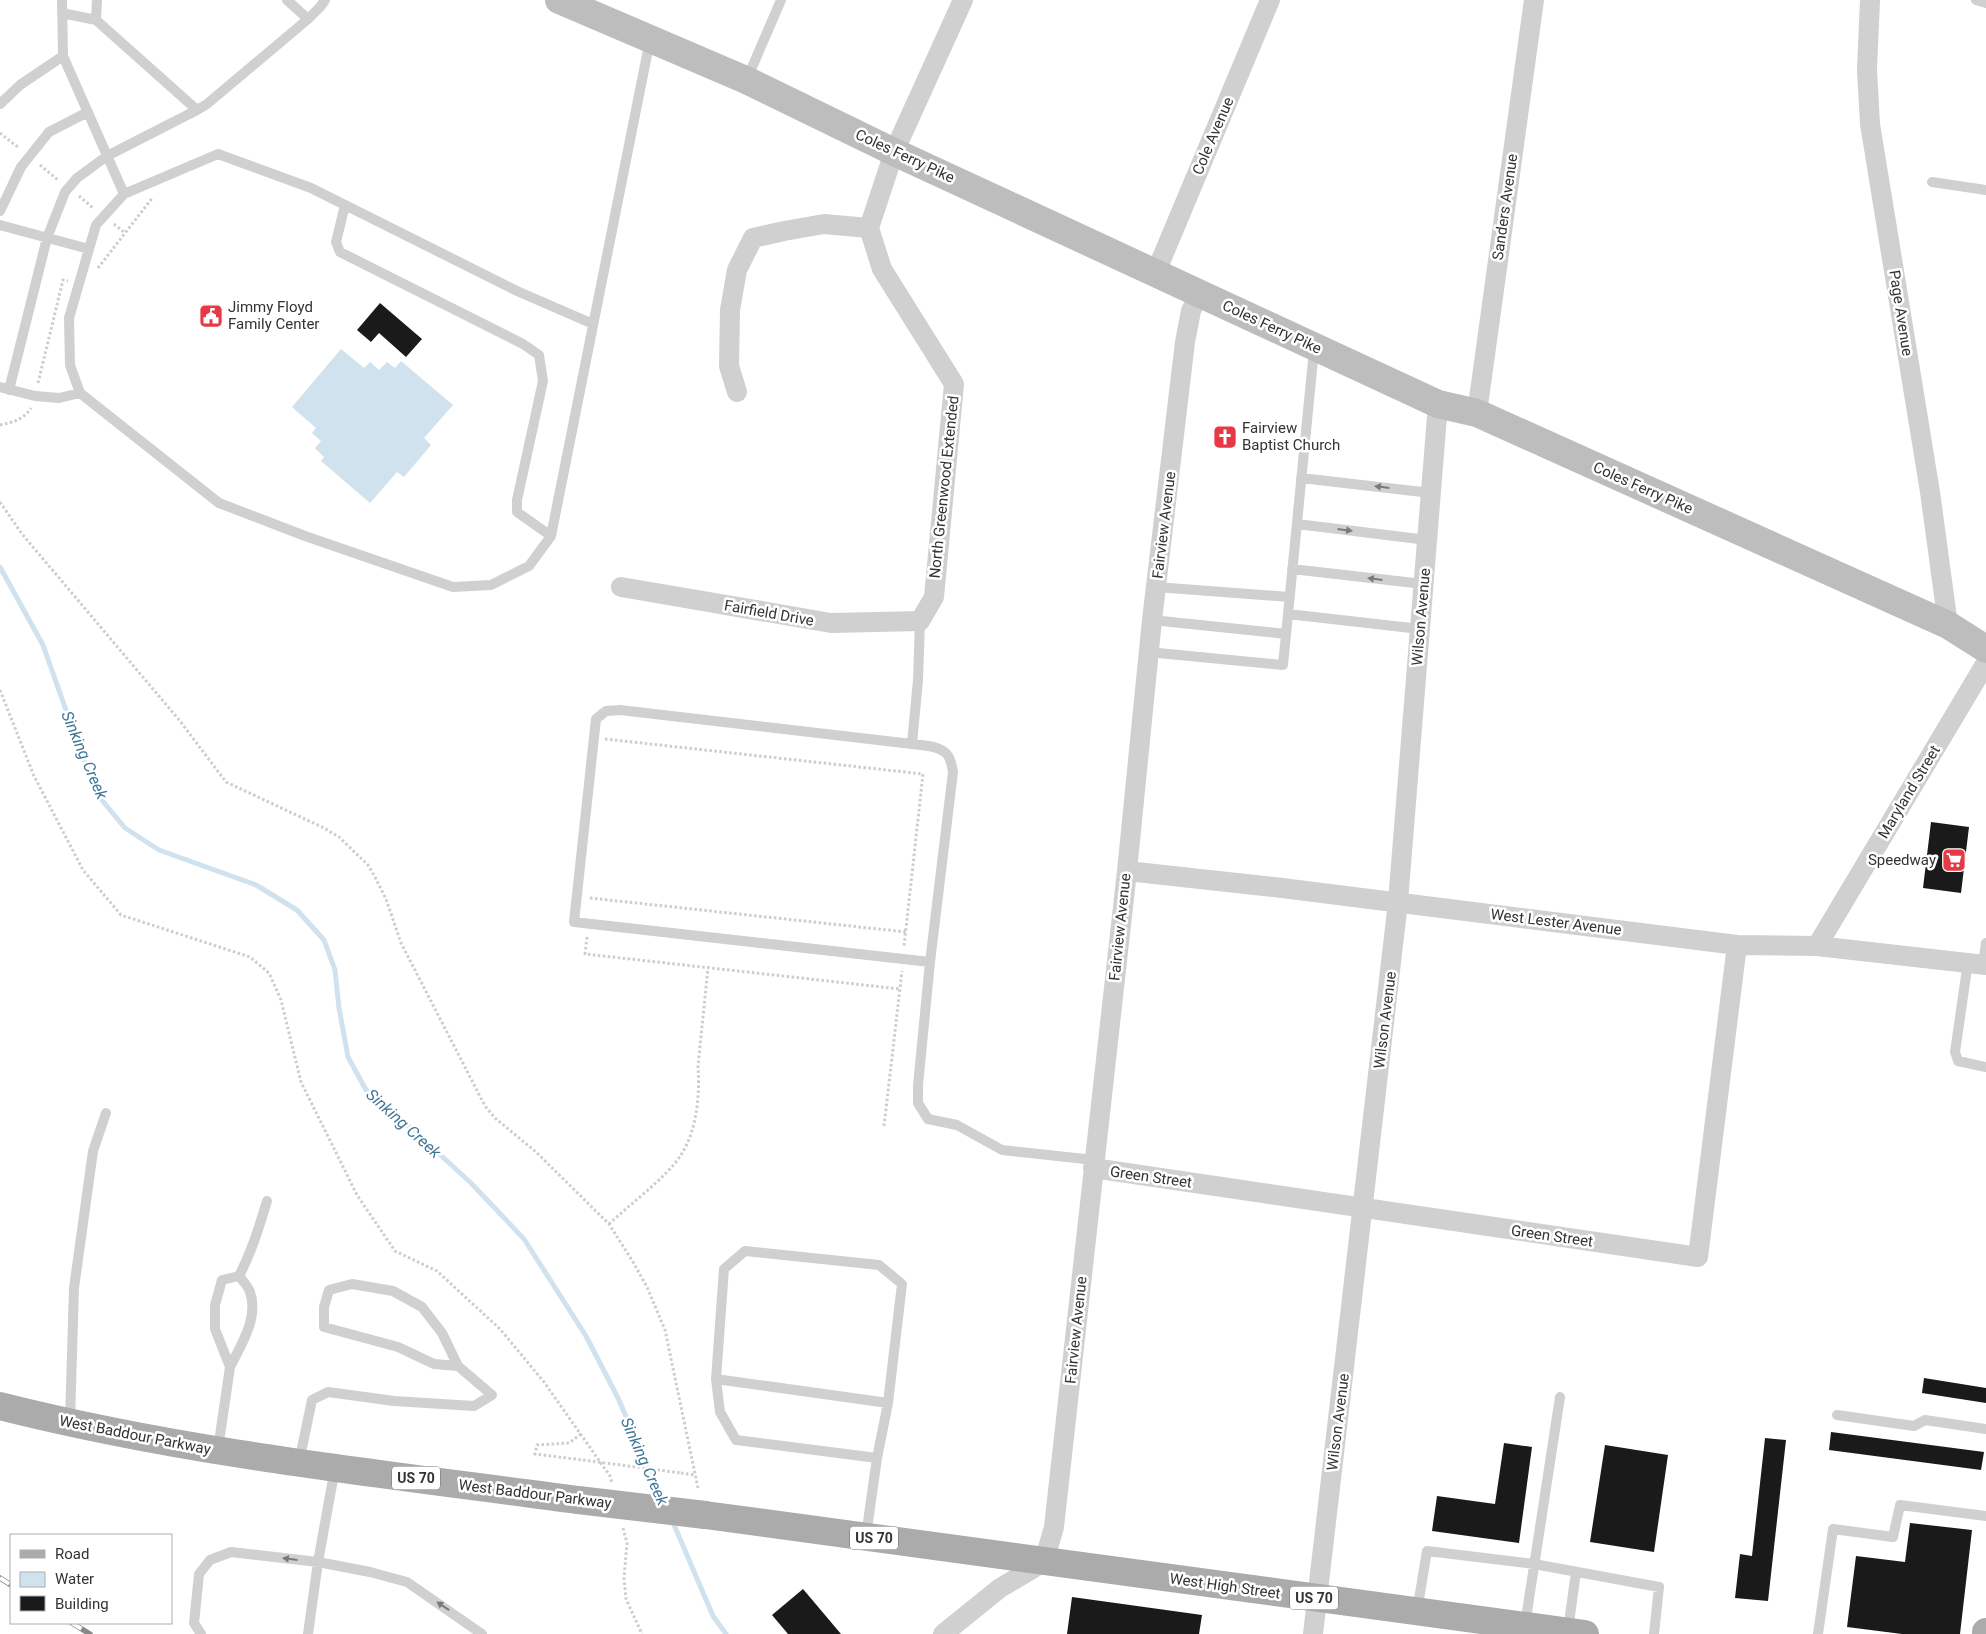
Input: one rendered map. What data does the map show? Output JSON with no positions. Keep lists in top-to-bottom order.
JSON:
{
  "streets": {
    "main road": ["West Baddour Parkway", "US 70", "West High Street"],
    "street": [
      "Cole Avenue",
      "Coles Ferry Pike",
      "Sanders Avenue",
      "Page Avenue",
      "North Greenwood Extended",
      "Fairview Avenue",
      "Fairfield Drive",
      "Wilson Avenue",
      "Maryland Street",
      "West Lester Avenue",
      "Green Street"
    ]
  },
  "crossings": [
    ["Cole Avenue", "Coles Ferry Pike"],
    ["Coles Ferry Pike", "Sanders Avenue"],
    ["Coles Ferry Pike", "Page Avenue"],
    ["Coles Ferry Pike", "Fairview Avenue"],
    ["Coles Ferry Pike", "Wilson Avenue"],
    ["North Greenwood Extended", "Fairfield Drive"],
    ["Fairview Avenue", "West Lester Avenue"],
    ["Fairview Avenue", "Green Street"],
    ["Fairview Avenue", "West Baddour Parkway"],
    ["Fairview Avenue", "West High Street"],
    ["Wilson Avenue", "West Lester Avenue"],
    ["Wilson Avenue", "Green Street"],
    ["Wilson Avenue", "West High Street"],
    ["Maryland Street", "West Lester Avenue"],
    ["West Lester Avenue", "Green Street"],
    ["West Baddour Parkway", "West High Street"]
  ],
  "water": ["Sinking Creek"],
  "places": {
    "public building": ["Jimmy Floyd Family Center"],
    "church": ["Fairview Baptist Church"],
    "supermarket": ["Speedway"]
  },
  "legend": ["Road", "Water", "Building"]
}
